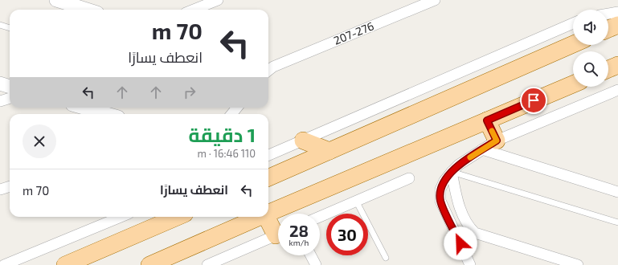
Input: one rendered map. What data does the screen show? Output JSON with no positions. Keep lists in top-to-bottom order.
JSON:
{
  "streets": {
    "street": ["207-276"]
  },
  "page": {
    "turn": ["70 m", "انعطف يسارًا"],
    "heading": ["1 دقيقة", "110 m · 16:46"],
    "list": [
      {
        "name": "انعطف يسارًا",
        "value": "70 m"
      }
    ],
    "speed": "28 km/h",
    "limit": "30"
  }
}
